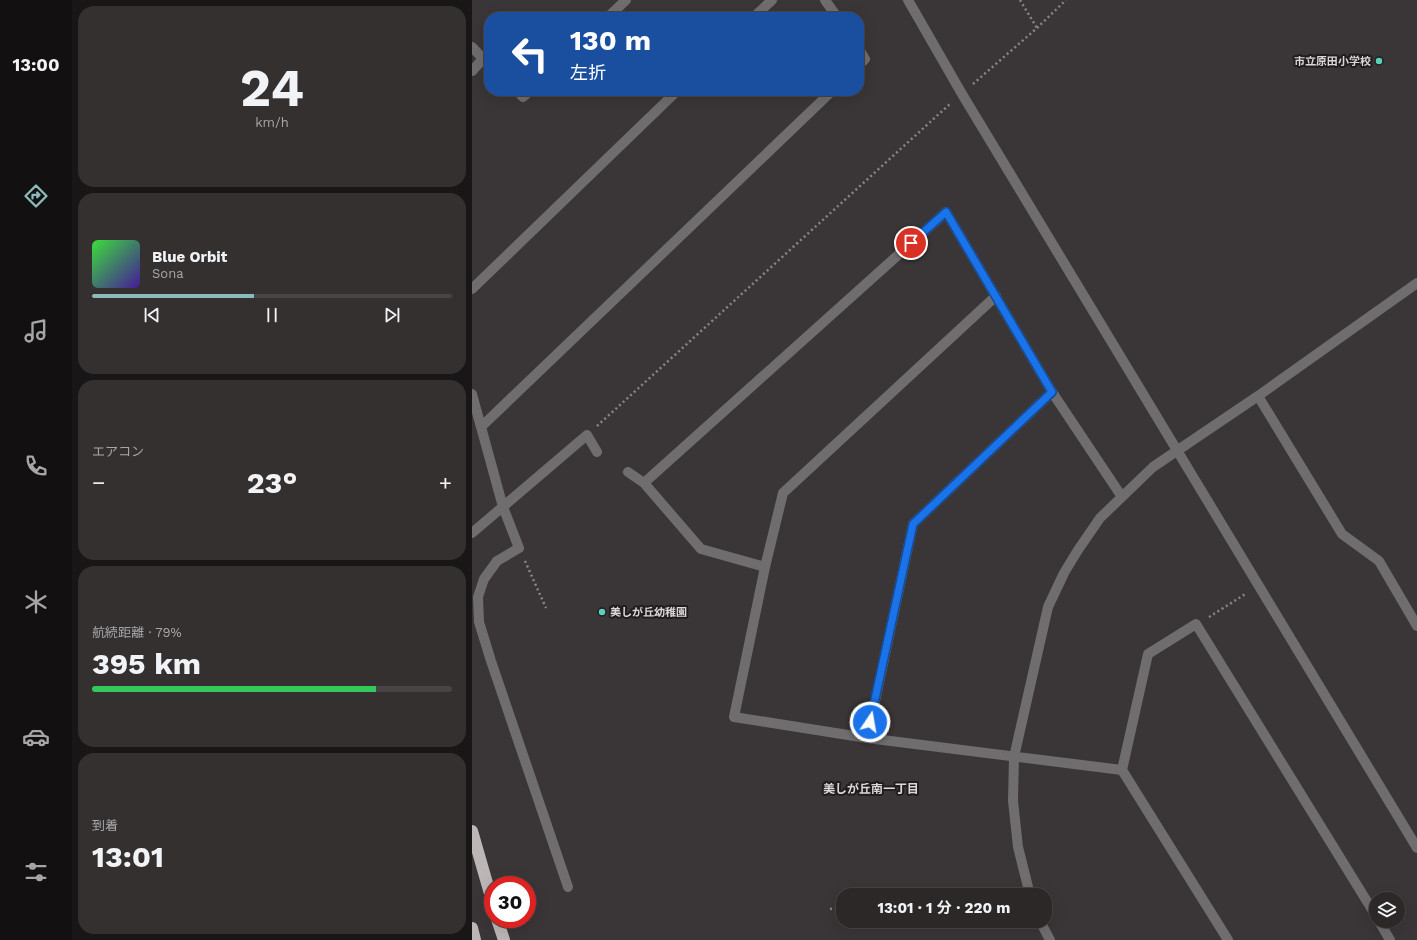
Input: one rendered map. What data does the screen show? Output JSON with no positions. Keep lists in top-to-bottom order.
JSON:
{
  "districts": ["美しが丘南一丁目"],
  "places": ["市立原田小学校", "美しが丘幼稚園"],
  "page": {
    "tabs": "13:00",
    "tile": [
      ["24", "km/h"],
      "エアコン",
      ["航続距離 · 79%", "395 km"],
      ["到着", "13:01"]
    ],
    "turn": ["130 m", "左折"],
    "song": ["Blue Orbit", "Sona"],
    "heat": ["−", "23°", "+"],
    "limit": "30",
    "trip": "13:01 · 1 分 · 220 m"
  }
}
